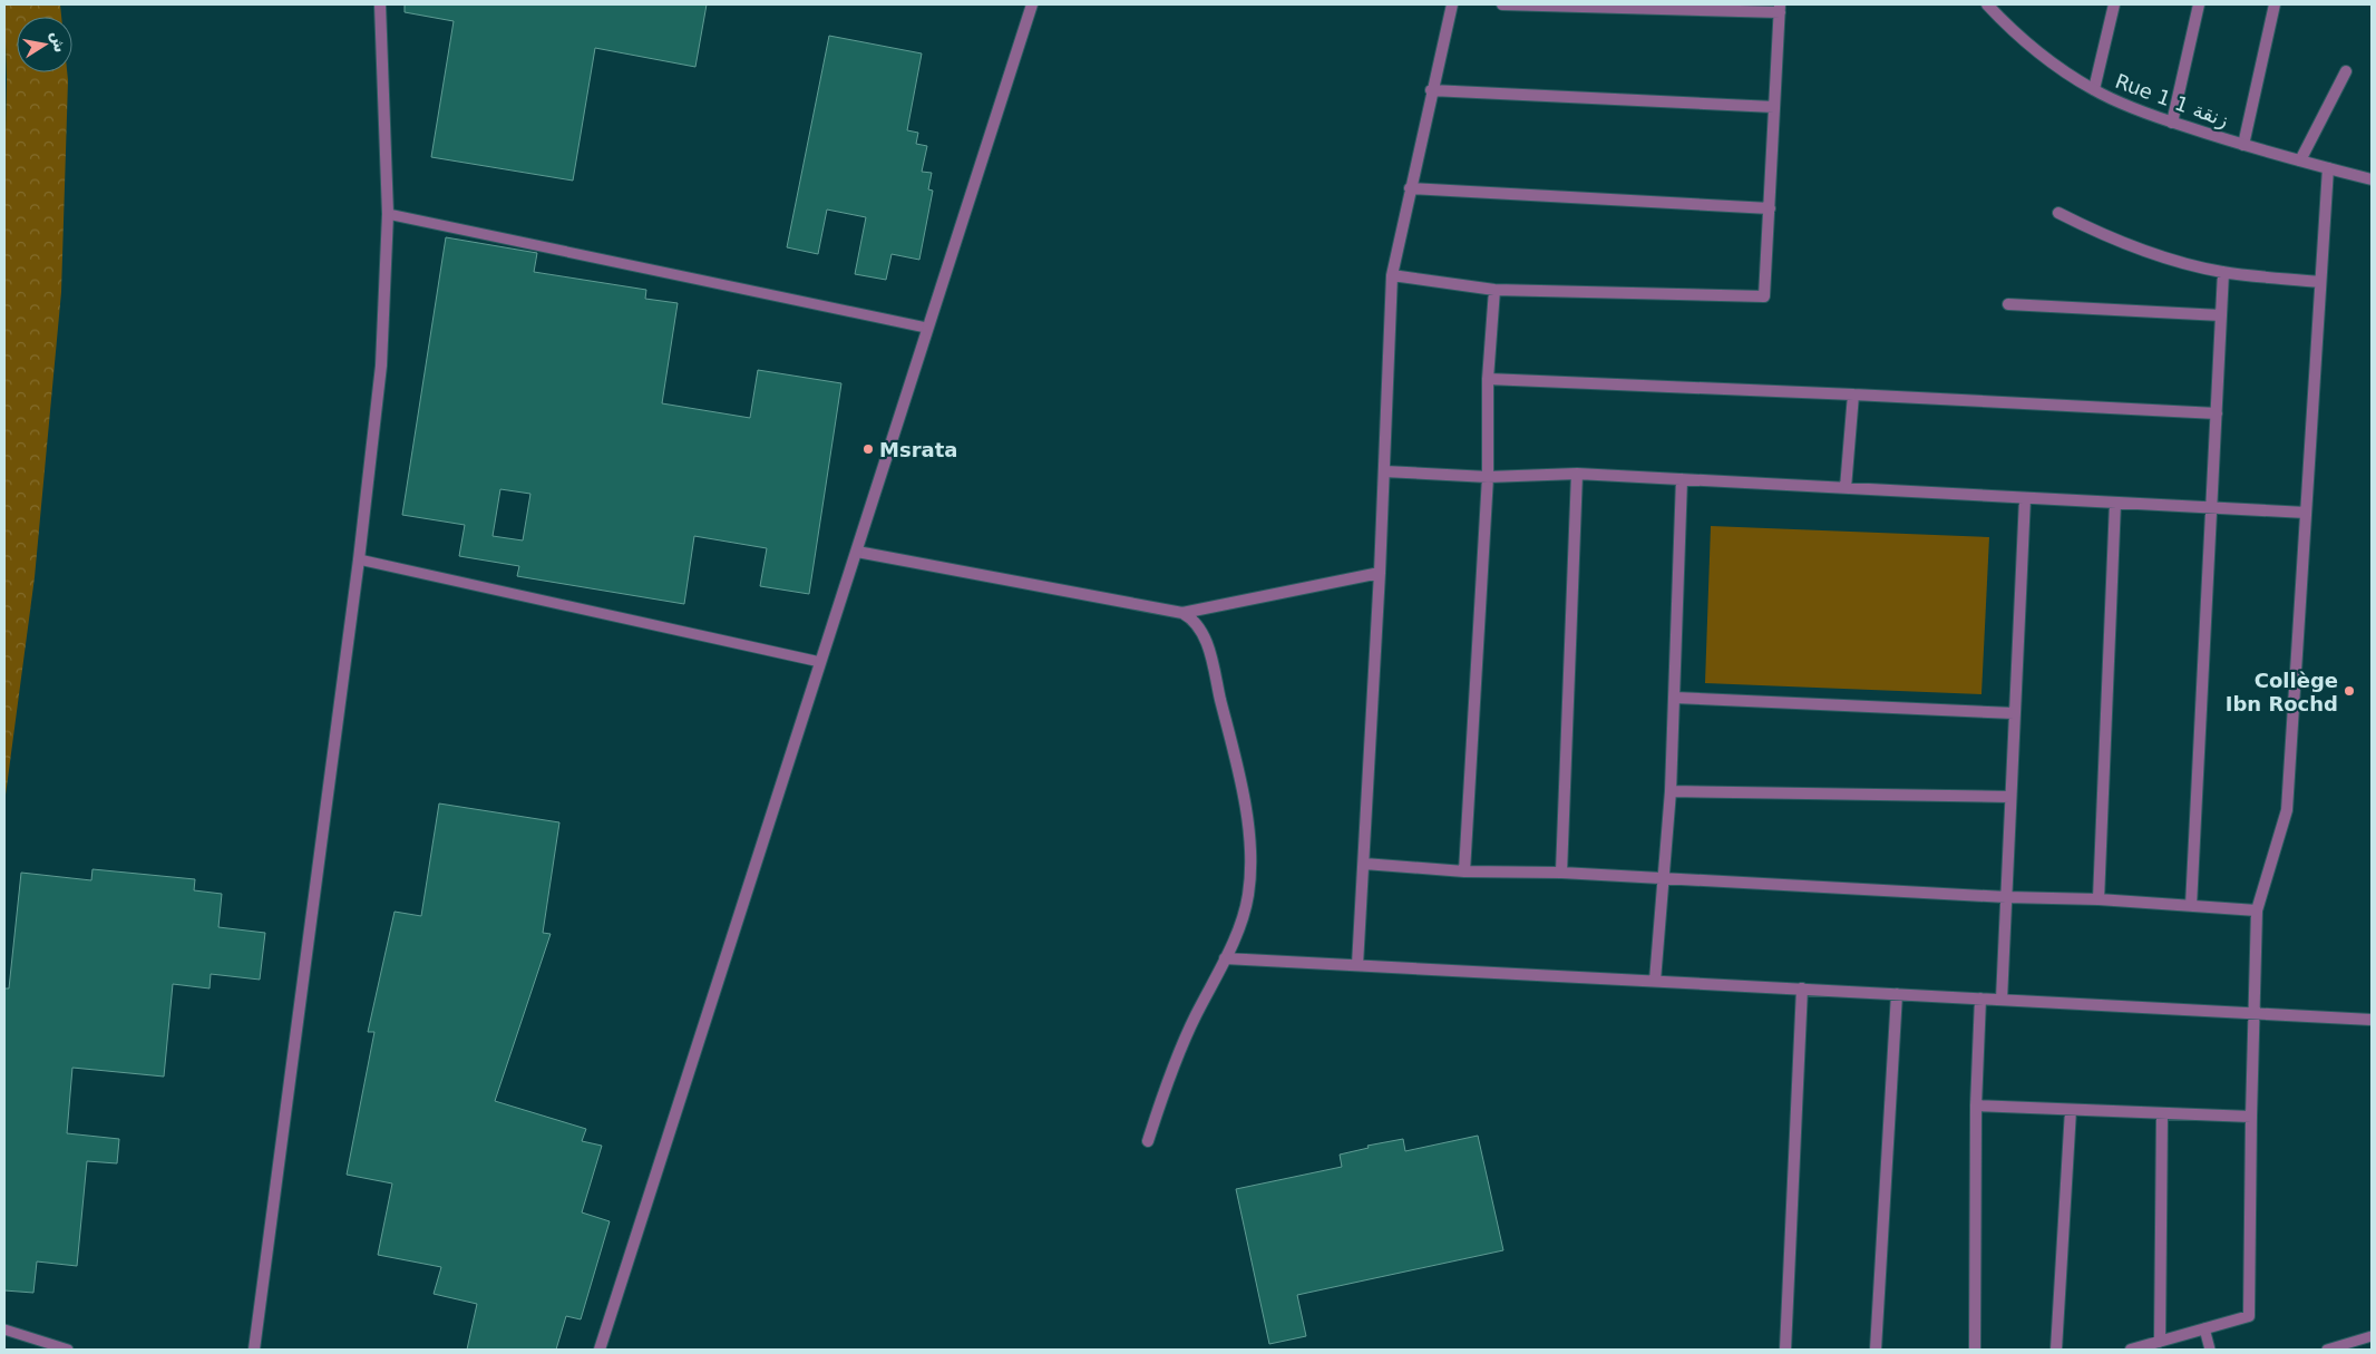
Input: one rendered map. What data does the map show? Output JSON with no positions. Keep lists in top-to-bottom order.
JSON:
{
  "streets": {
    "street": ["Rue 1 زنقة 1"]
  },
  "places": ["Msrata", "Collège Ibn Rochd"],
  "north": "right"
}
